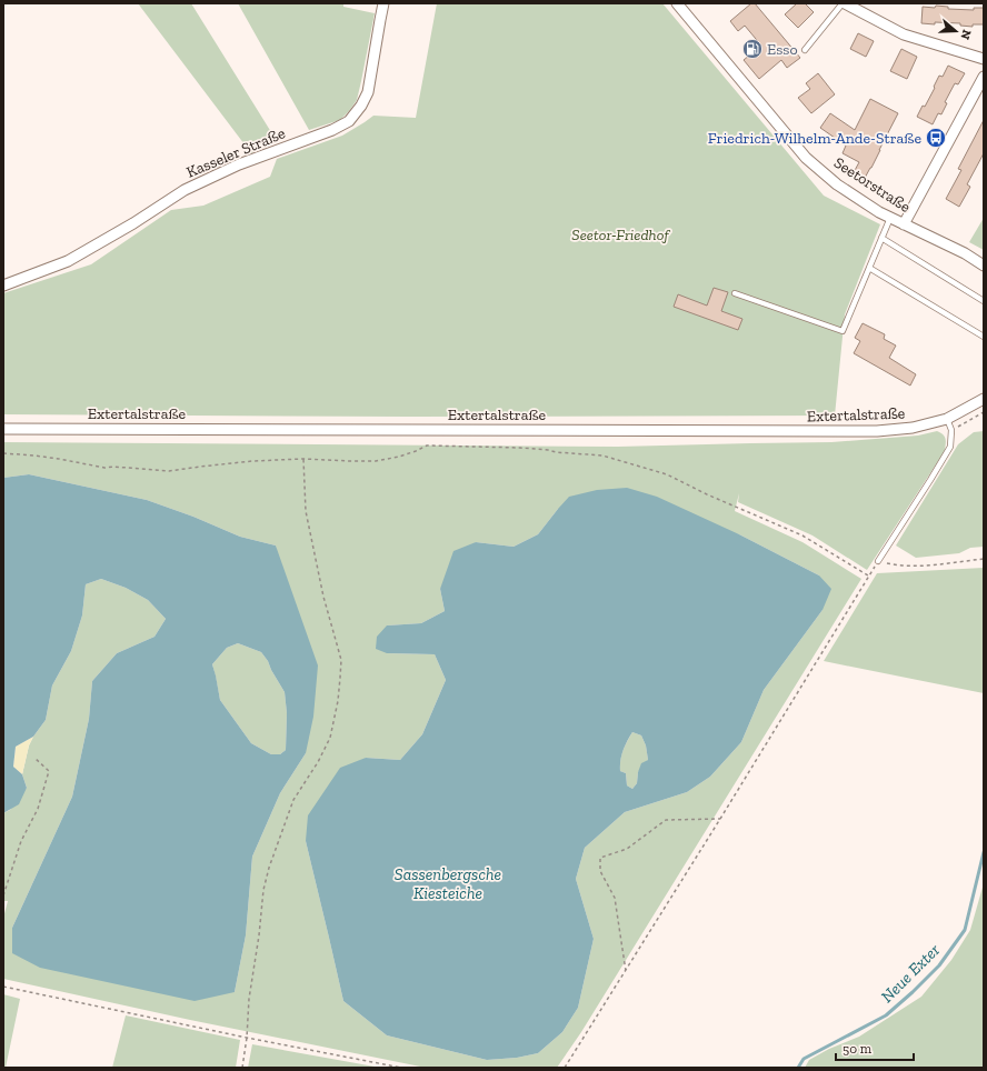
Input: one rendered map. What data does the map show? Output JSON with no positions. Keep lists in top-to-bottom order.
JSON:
{
  "streets": {
    "street": ["Kasseler Straße", "Seetorstraße", "Extertalstraße"]
  },
  "water": ["Sassenbergsche Kiesteiche", "Neue Exter"],
  "parks": ["Seetor-Friedhof"],
  "places": {
    "fuel station": ["Esso"],
    "bus stop": ["Friedrich-Wilhelm-Ande-Straße"]
  },
  "scale_bar": "50 m",
  "north": "right"
}
